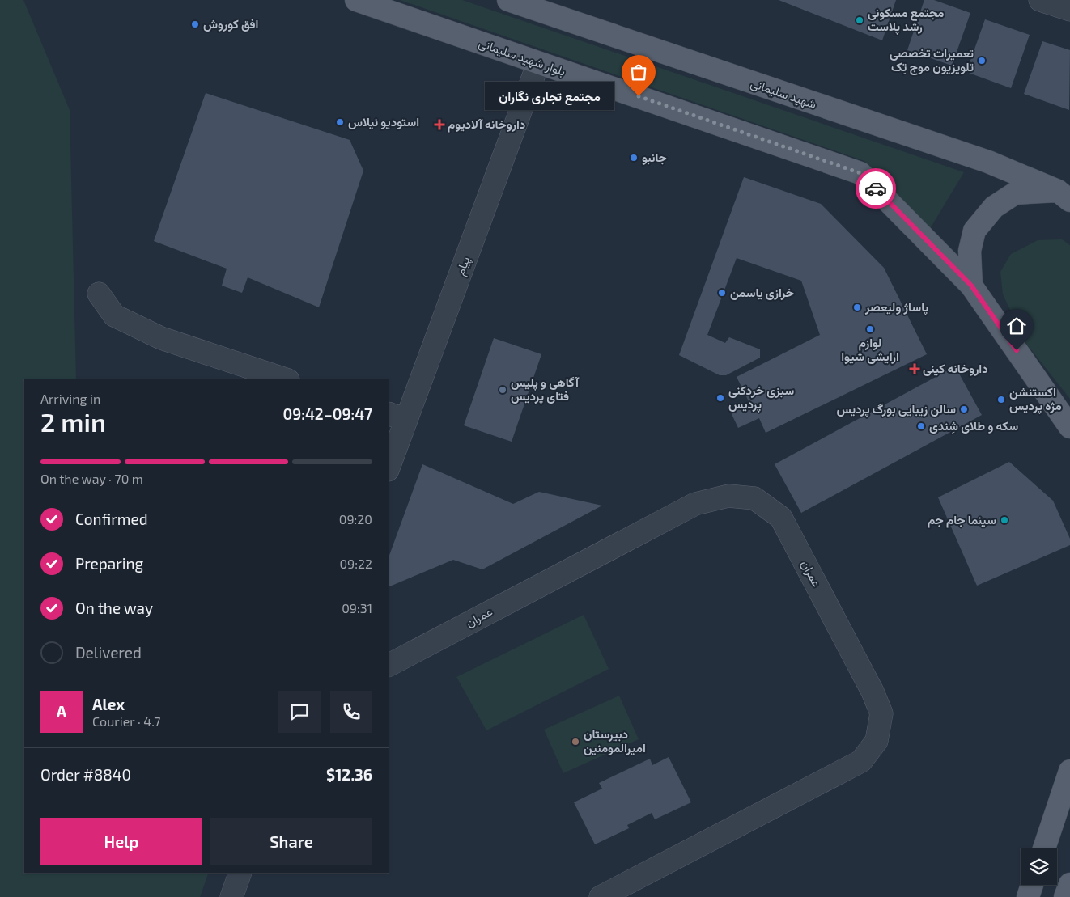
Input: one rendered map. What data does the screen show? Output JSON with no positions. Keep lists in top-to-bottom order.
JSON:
{
  "streets": {
    "main road": ["بلوار شهید سلیمانی", "شهید سلیمانی"],
    "street": ["پیام", "عمران"]
  },
  "crossings": [
    ["بلوار شهید سلیمانی", "پیام"]
  ],
  "places": {
    "other": [
      "مجتمع مسکونی رشد پلاست",
      "افق کوروش",
      "تعمیرات تخصصی تلویزیون موج تِک",
      "مجتمع تجاری نگاران",
      "استودیو نیلاس",
      "جانبو",
      "خرازی یاسمن",
      "پاساژ ولیعصر",
      "لوازم ارایشی شیوا",
      "آگاهی و پلیس فتای پردیس",
      "سبزی خردکنی پردیس",
      "اکستنشن مژه پردیس",
      "سالن زیبایی بورگ پردیس",
      "سکه و طلای شِندی",
      "سینما جام جم",
      "دبیرستان امیرالمومنین"
    ],
    "health": ["داروخانه آلادیوم", "داروخانه کینی"]
  },
  "page": {
    "bubble": "مجتمع تجاری نگاران",
    "heading": ["2 min", "Arriving in", "09:42–09:47"],
    "panel": [
      "Alex",
      "Courier · 4.7",
      "Order #8840",
      "$12.36"
    ],
    "bar": "On the way · 70 m",
    "list": [
      ["Confirmed", "09:20"],
      ["Preparing", "09:22"],
      ["On the way", "09:31"],
      "Delivered"
    ],
    "round": "A",
    "buttons": ["Help", "Share"]
  }
}
